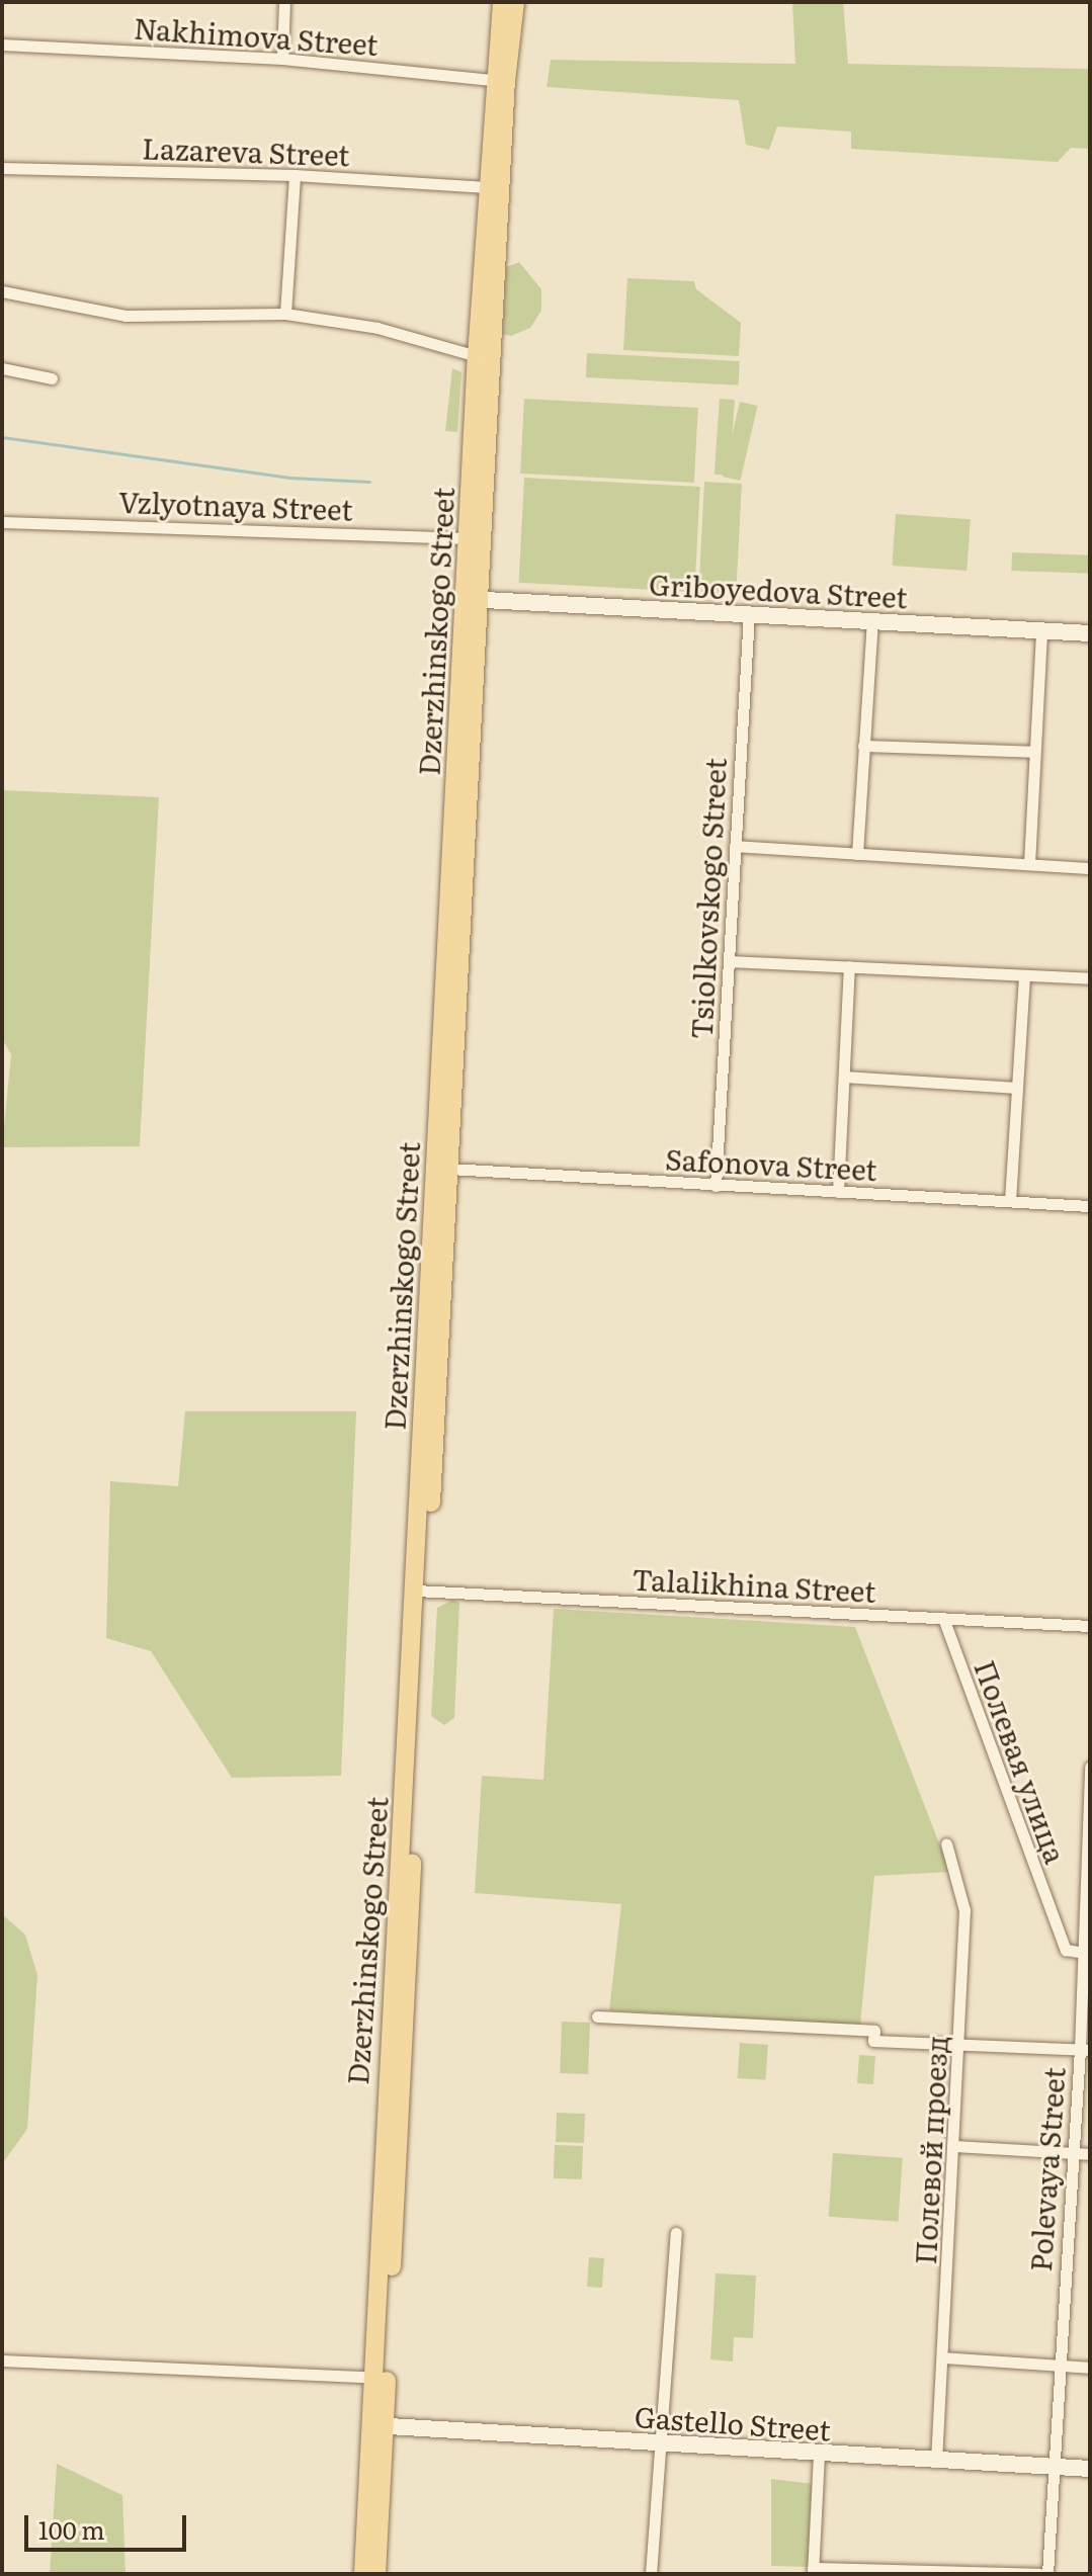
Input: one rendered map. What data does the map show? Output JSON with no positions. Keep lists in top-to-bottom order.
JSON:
{
  "streets": {
    "main road": ["Dzerzhinskogo Street"],
    "street": [
      "Nakhimova Street",
      "Lazareva Street",
      "Vzlyotnaya Street",
      "Griboyedova Street",
      "Tsiolkovskogo Street",
      "Safonova Street",
      "Talalikhina Street",
      "Полевая улица",
      "Полевой проезд",
      "Polevaya Street",
      "Gastello Street"
    ]
  },
  "crossings": [
    ["Nakhimova Street", "Dzerzhinskogo Street"],
    ["Lazareva Street", "Dzerzhinskogo Street"],
    ["Vzlyotnaya Street", "Dzerzhinskogo Street"],
    ["Griboyedova Street", "Dzerzhinskogo Street"],
    ["Griboyedova Street", "Tsiolkovskogo Street"],
    ["Dzerzhinskogo Street", "Safonova Street"],
    ["Dzerzhinskogo Street", "Talalikhina Street"],
    ["Dzerzhinskogo Street", "Gastello Street"],
    ["Tsiolkovskogo Street", "Safonova Street"],
    ["Talalikhina Street", "Полевая улица"],
    ["Полевая улица", "Polevaya Street"],
    ["Полевой проезд", "Gastello Street"],
    ["Polevaya Street", "Gastello Street"]
  ],
  "scale_bar": "100 m"
}
